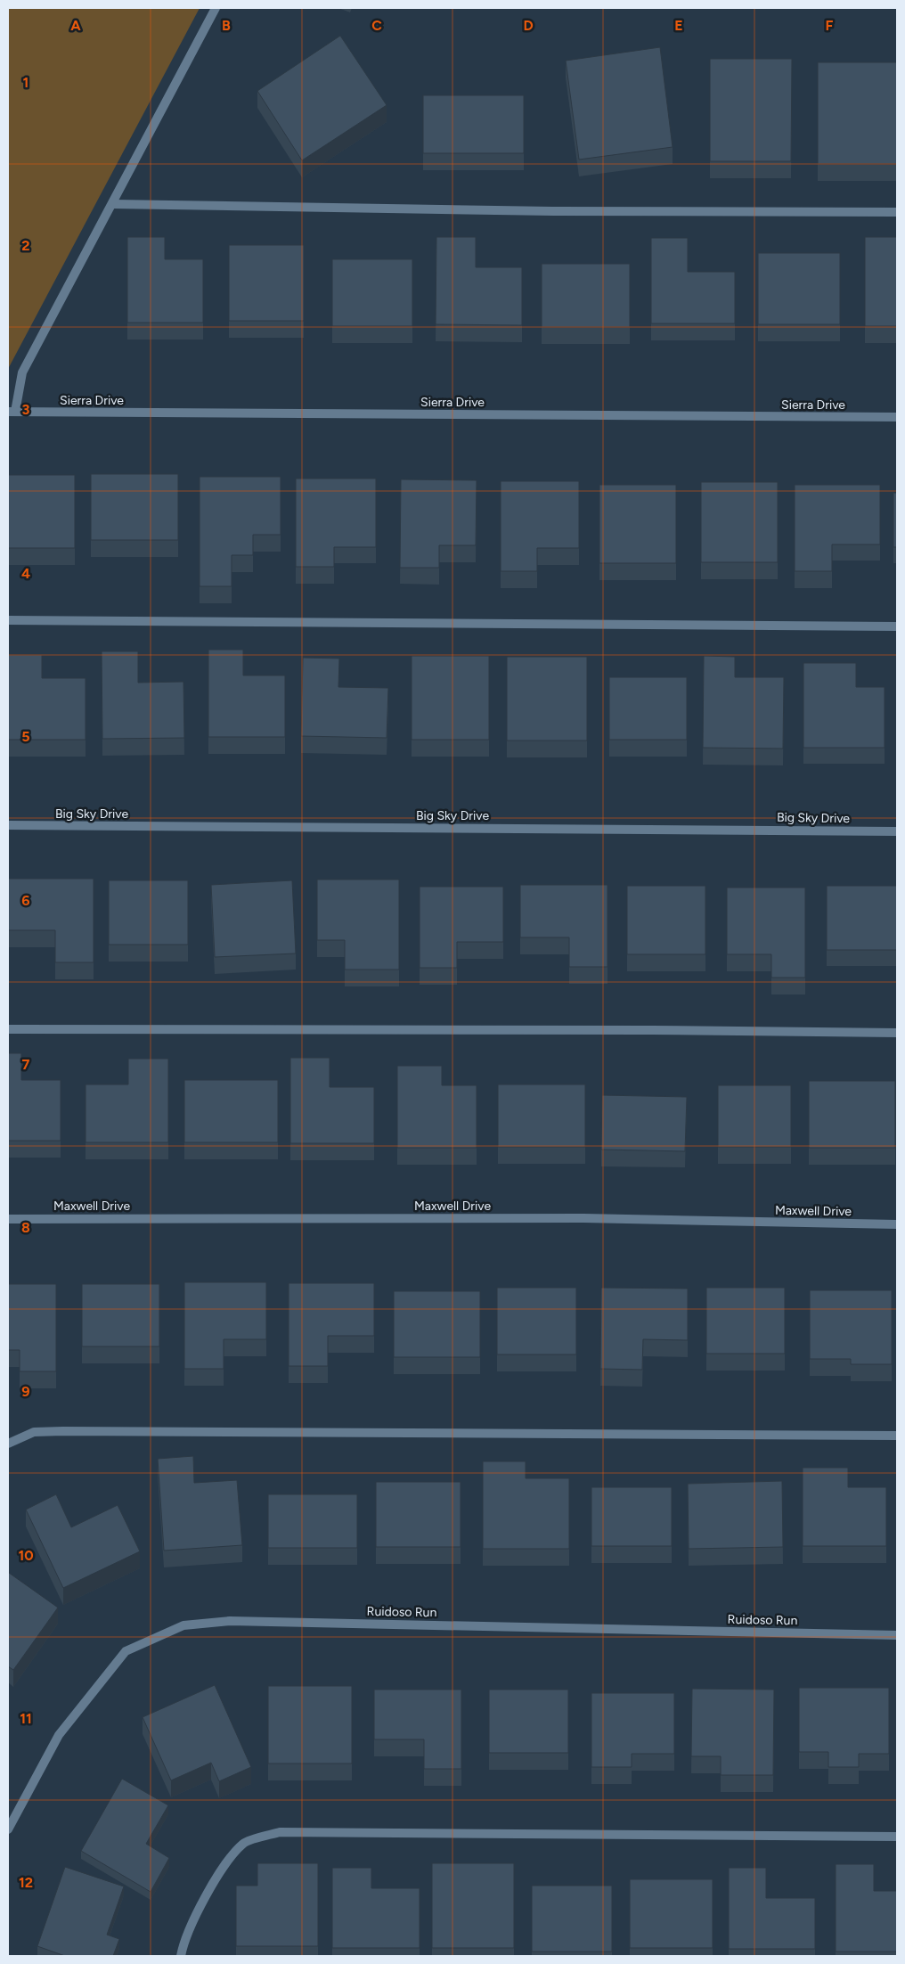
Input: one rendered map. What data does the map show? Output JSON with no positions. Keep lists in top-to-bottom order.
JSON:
{
  "streets": {
    "street": [
      "Sierra Drive",
      "Big Sky Drive",
      "Maxwell Drive",
      "Ruidoso Run"
    ]
  },
  "grid": {
    "columns": [
      "A",
      "B",
      "C",
      "D",
      "E",
      "F"
    ],
    "rows": [
      "1",
      "2",
      "3",
      "4",
      "5",
      "6",
      "7",
      "8",
      "9",
      "10",
      "11",
      "12"
    ]
  }
}
